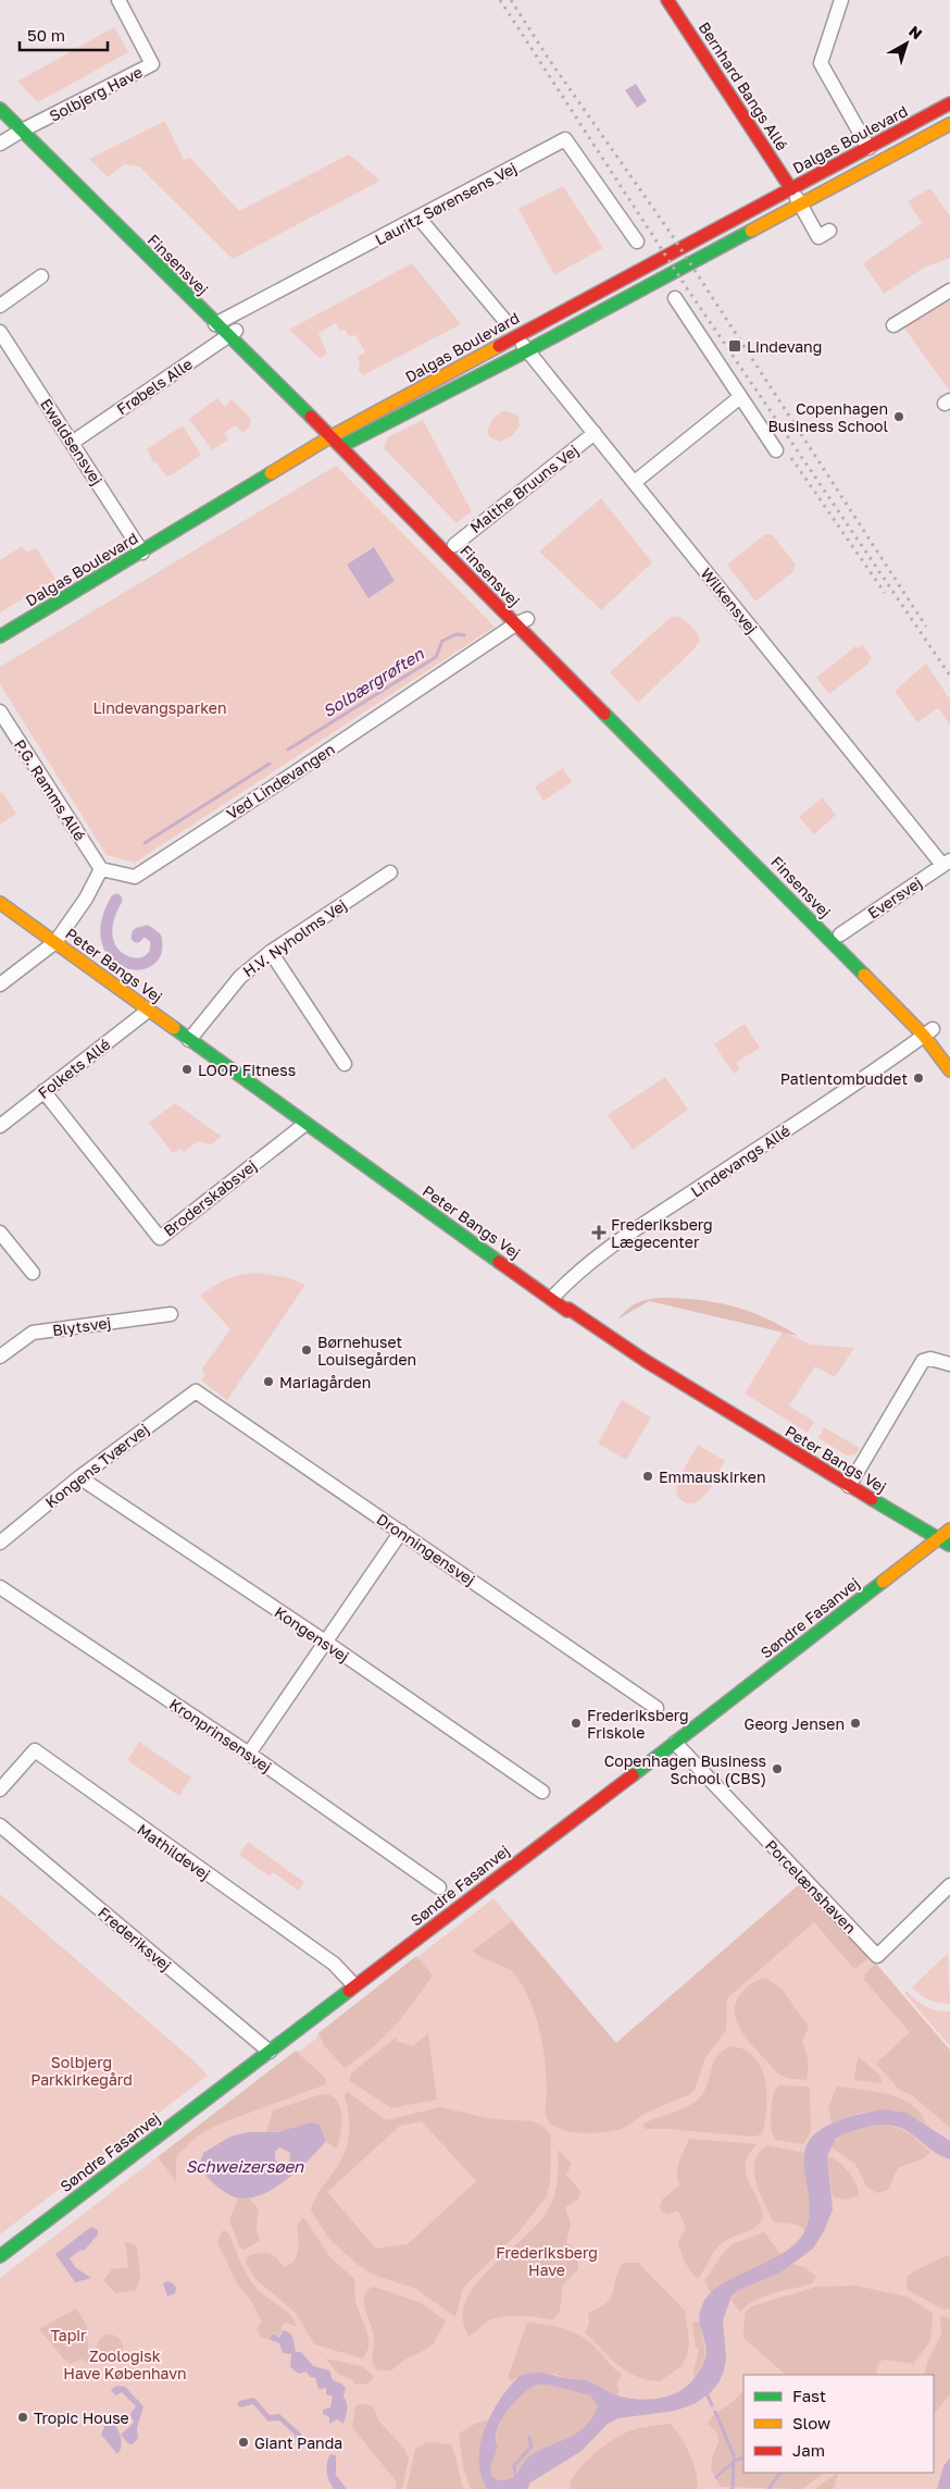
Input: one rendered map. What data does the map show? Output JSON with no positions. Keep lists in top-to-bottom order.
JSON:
{
  "streets": {
    "street": [
      "Bernhard Bangs Allé",
      "Solbjerg Have",
      "Dalgas Boulevard",
      "Lauritz Sørensens Vej",
      "Finsensvej",
      "Frøbels Alle",
      "Ewaldsensvej",
      "Malthe Bruuns Vej",
      "Wilkensvej",
      "Ved Lindevangen",
      "P.G. Ramms Allé",
      "Eversvej",
      "H.V. Nyholms Vej",
      "Peter Bangs Vej",
      "Folkets Allé",
      "Lindevangs Allé",
      "Broderskabsvej",
      "Blytsvej",
      "Kongens Tværvej",
      "Dronningensvej",
      "Søndre Fasanvej",
      "Kongensvej",
      "Kronprinsensvej",
      "Mathildevej",
      "Porcelænshaven",
      "Frederiksvej"
    ]
  },
  "crossings": [
    ["Bernhard Bangs Allé", "Dalgas Boulevard"],
    ["Solbjerg Have", "Finsensvej"],
    ["Dalgas Boulevard", "Finsensvej"],
    ["Dalgas Boulevard", "Ewaldsensvej"],
    ["Dalgas Boulevard", "Wilkensvej"],
    ["Lauritz Sørensens Vej", "Finsensvej"],
    ["Finsensvej", "Frøbels Alle"],
    ["Finsensvej", "Malthe Bruuns Vej"],
    ["Finsensvej", "Ved Lindevangen"],
    ["Finsensvej", "Eversvej"],
    ["Finsensvej", "Lindevangs Allé"],
    ["Frøbels Alle", "Ewaldsensvej"],
    ["Malthe Bruuns Vej", "Wilkensvej"],
    ["Wilkensvej", "Eversvej"],
    ["Ved Lindevangen", "P.G. Ramms Allé"],
    ["H.V. Nyholms Vej", "Peter Bangs Vej"],
    ["Peter Bangs Vej", "Folkets Allé"],
    ["Peter Bangs Vej", "Lindevangs Allé"],
    ["Peter Bangs Vej", "Broderskabsvej"],
    ["Peter Bangs Vej", "Søndre Fasanvej"],
    ["Folkets Allé", "Broderskabsvej"],
    ["Kongens Tværvej", "Dronningensvej"],
    ["Kongens Tværvej", "Kongensvej"],
    ["Søndre Fasanvej", "Mathildevej"],
    ["Søndre Fasanvej", "Porcelænshaven"],
    ["Søndre Fasanvej", "Frederiksvej"]
  ],
  "water": ["Solbærgrøften", "Schweizersøen"],
  "parks": [
    "Lindevangsparken",
    "Solbjerg Parkkirkegård",
    "Frederiksberg Have",
    "Tapir",
    "Zoologisk Have København"
  ],
  "places": {
    "transit": ["Lindevang"],
    "other": [
      "Copenhagen Business School",
      "LOOP Fitness",
      "Patientombuddet",
      "Børnehuset Louisegården",
      "Mariagården",
      "Emmauskirken",
      "Frederiksberg Friskole",
      "Georg Jensen",
      "Copenhagen Business School (CBS)",
      "Tropic House",
      "Giant Panda"
    ],
    "health": ["Frederiksberg Lægecenter"]
  },
  "legend": ["Fast", "Slow", "Jam"],
  "scale_bar": "50 m",
  "north": "top right"
}
